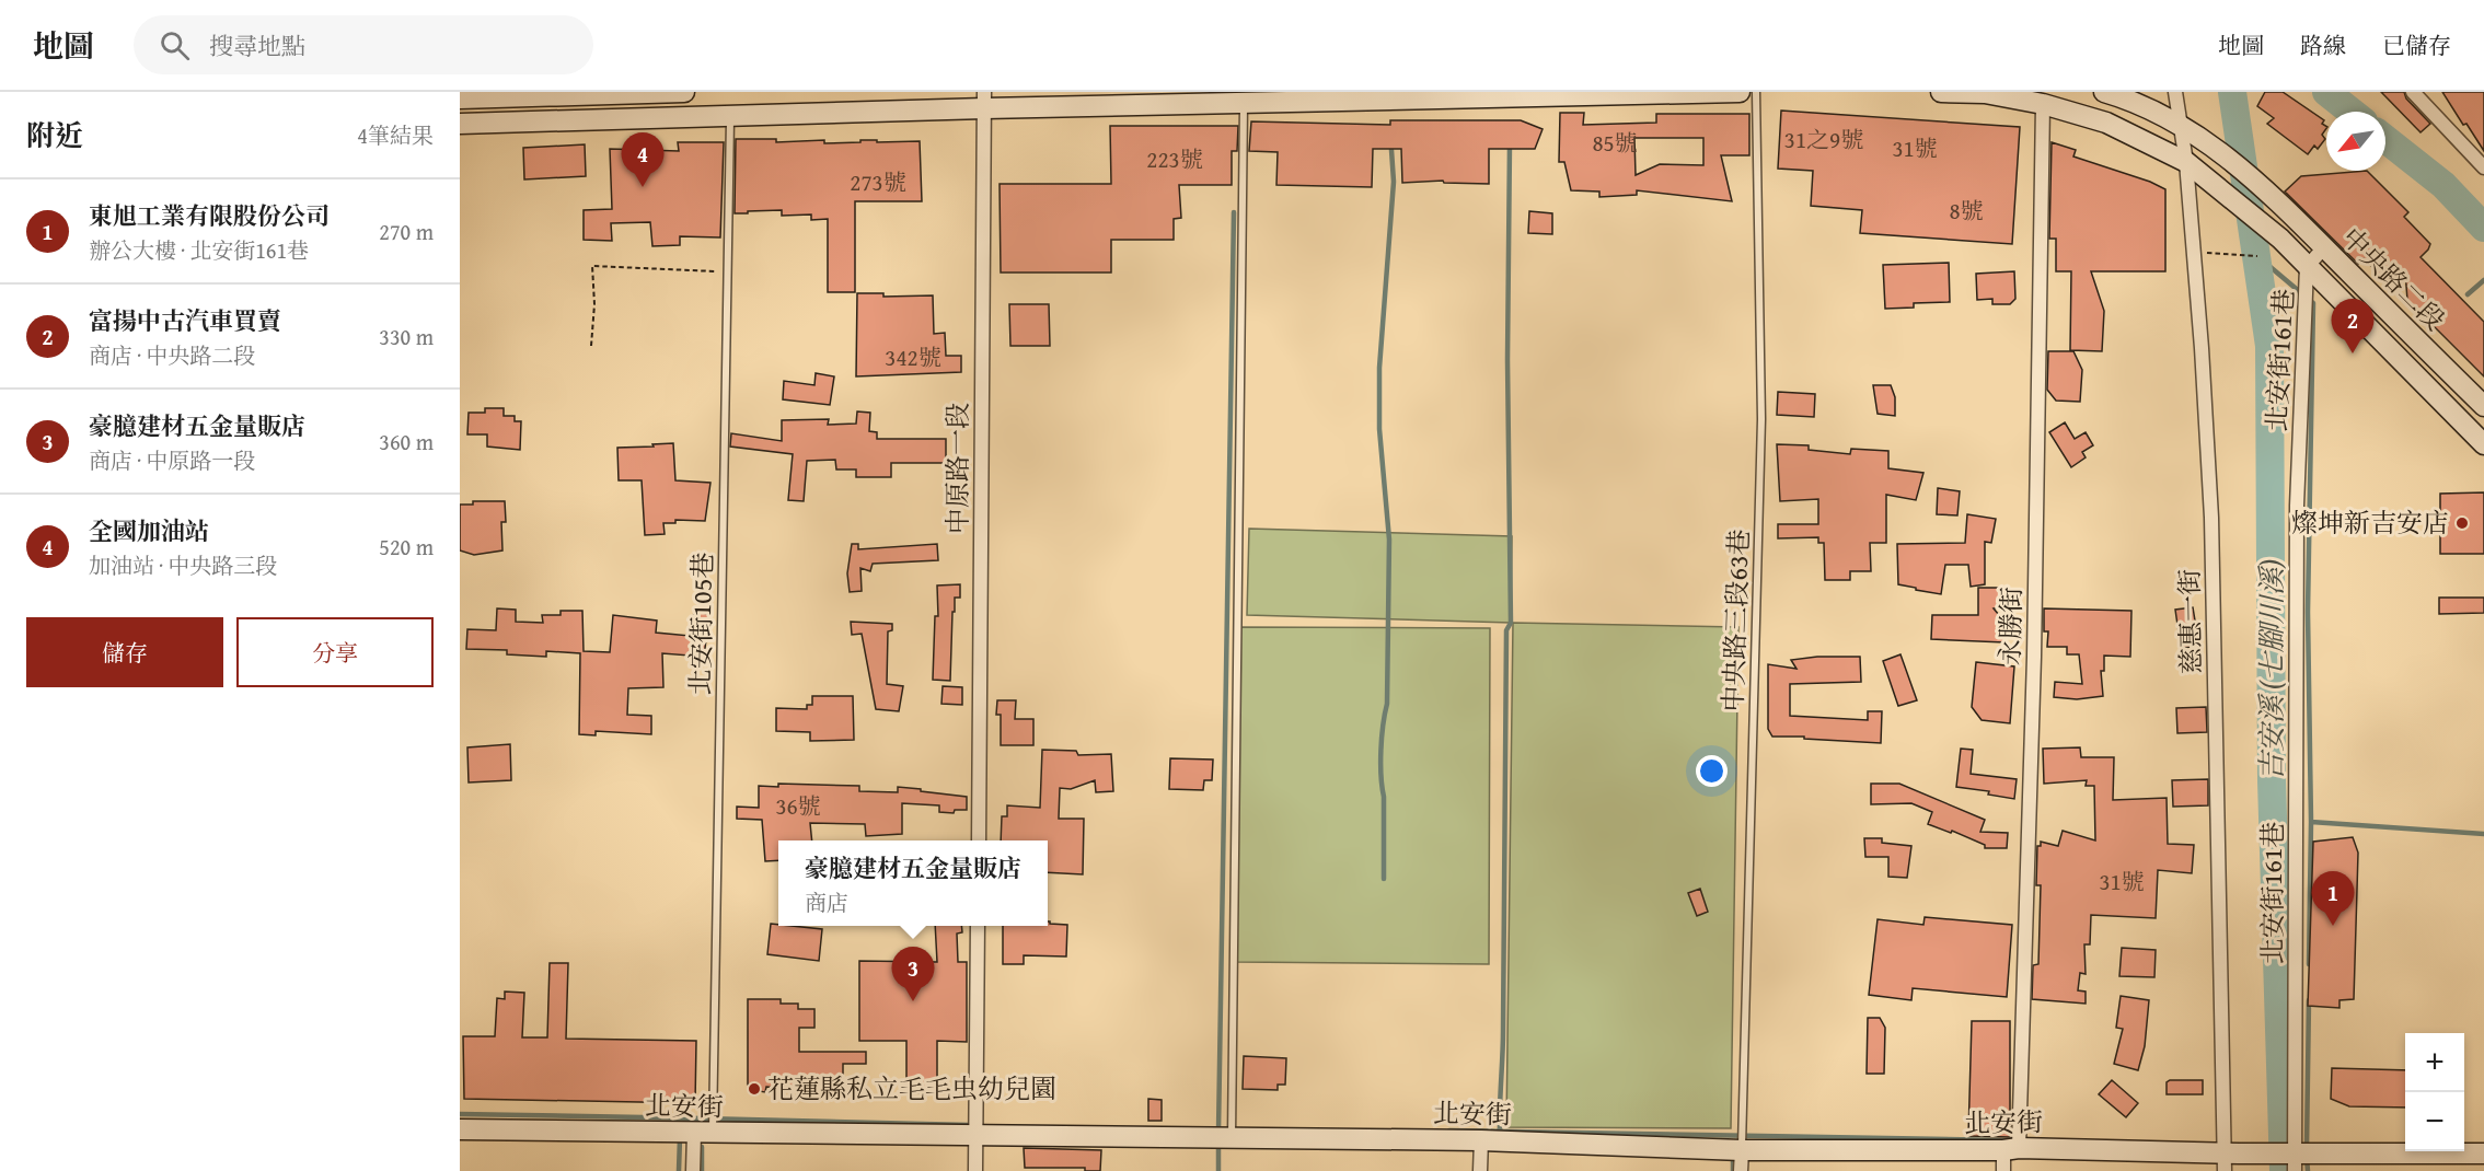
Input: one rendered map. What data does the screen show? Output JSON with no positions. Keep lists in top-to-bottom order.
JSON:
{
  "streets": {
    "street": [
      "中央路二段",
      "北安街161巷",
      "中原路一段",
      "慈惠一街",
      "永勝街",
      "北安街"
    ],
    "lane": ["中央路三段63巷", "北安街105巷"]
  },
  "crossings": [
    ["中央路二段", "北安街161巷"],
    ["中央路二段", "慈惠一街"],
    ["中央路二段", "永勝街"],
    ["北安街161巷", "北安街"],
    ["中央路三段63巷", "北安街"],
    ["慈惠一街", "北安街"],
    ["北安街105巷", "北安街"],
    ["永勝街", "北安街"]
  ],
  "water": ["吉安溪 (七腳川溪)"],
  "places": ["燦坤新吉安店", "花蓮縣私立毛毛虫幼兒園"],
  "house_numbers": [
    "31之9號",
    "85號",
    "31號",
    "223號",
    "273號",
    "8號",
    "342號",
    "36號",
    "31號"
  ],
  "north": "bottom left",
  "page": {
    "header": "地圖",
    "search": "搜尋地點",
    "nav": ["地圖", "路線", "已儲存"],
    "heading": ["附近", "4筆結果"],
    "pins": [
      "4",
      "2",
      "1",
      "3"
    ],
    "list": [
      {
        "mark": "1",
        "name": "東旭工業有限股份公司",
        "note": "辦公大樓 · 北安街161巷",
        "value": "270 m"
      },
      {
        "mark": "2",
        "name": "富揚中古汽車買賣",
        "note": "商店 · 中央路二段",
        "value": "330 m"
      },
      {
        "mark": "3",
        "name": "豪臆建材五金量販店",
        "note": "商店 · 中原路一段",
        "value": "360 m"
      },
      {
        "mark": "4",
        "name": "全國加油站",
        "note": "加油站 · 中央路三段",
        "value": "520 m"
      }
    ],
    "buttons": ["儲存", "分享"],
    "popup": ["豪臆建材五金量販店", "商店"],
    "map_buttons": ["+", "−"]
  }
}
